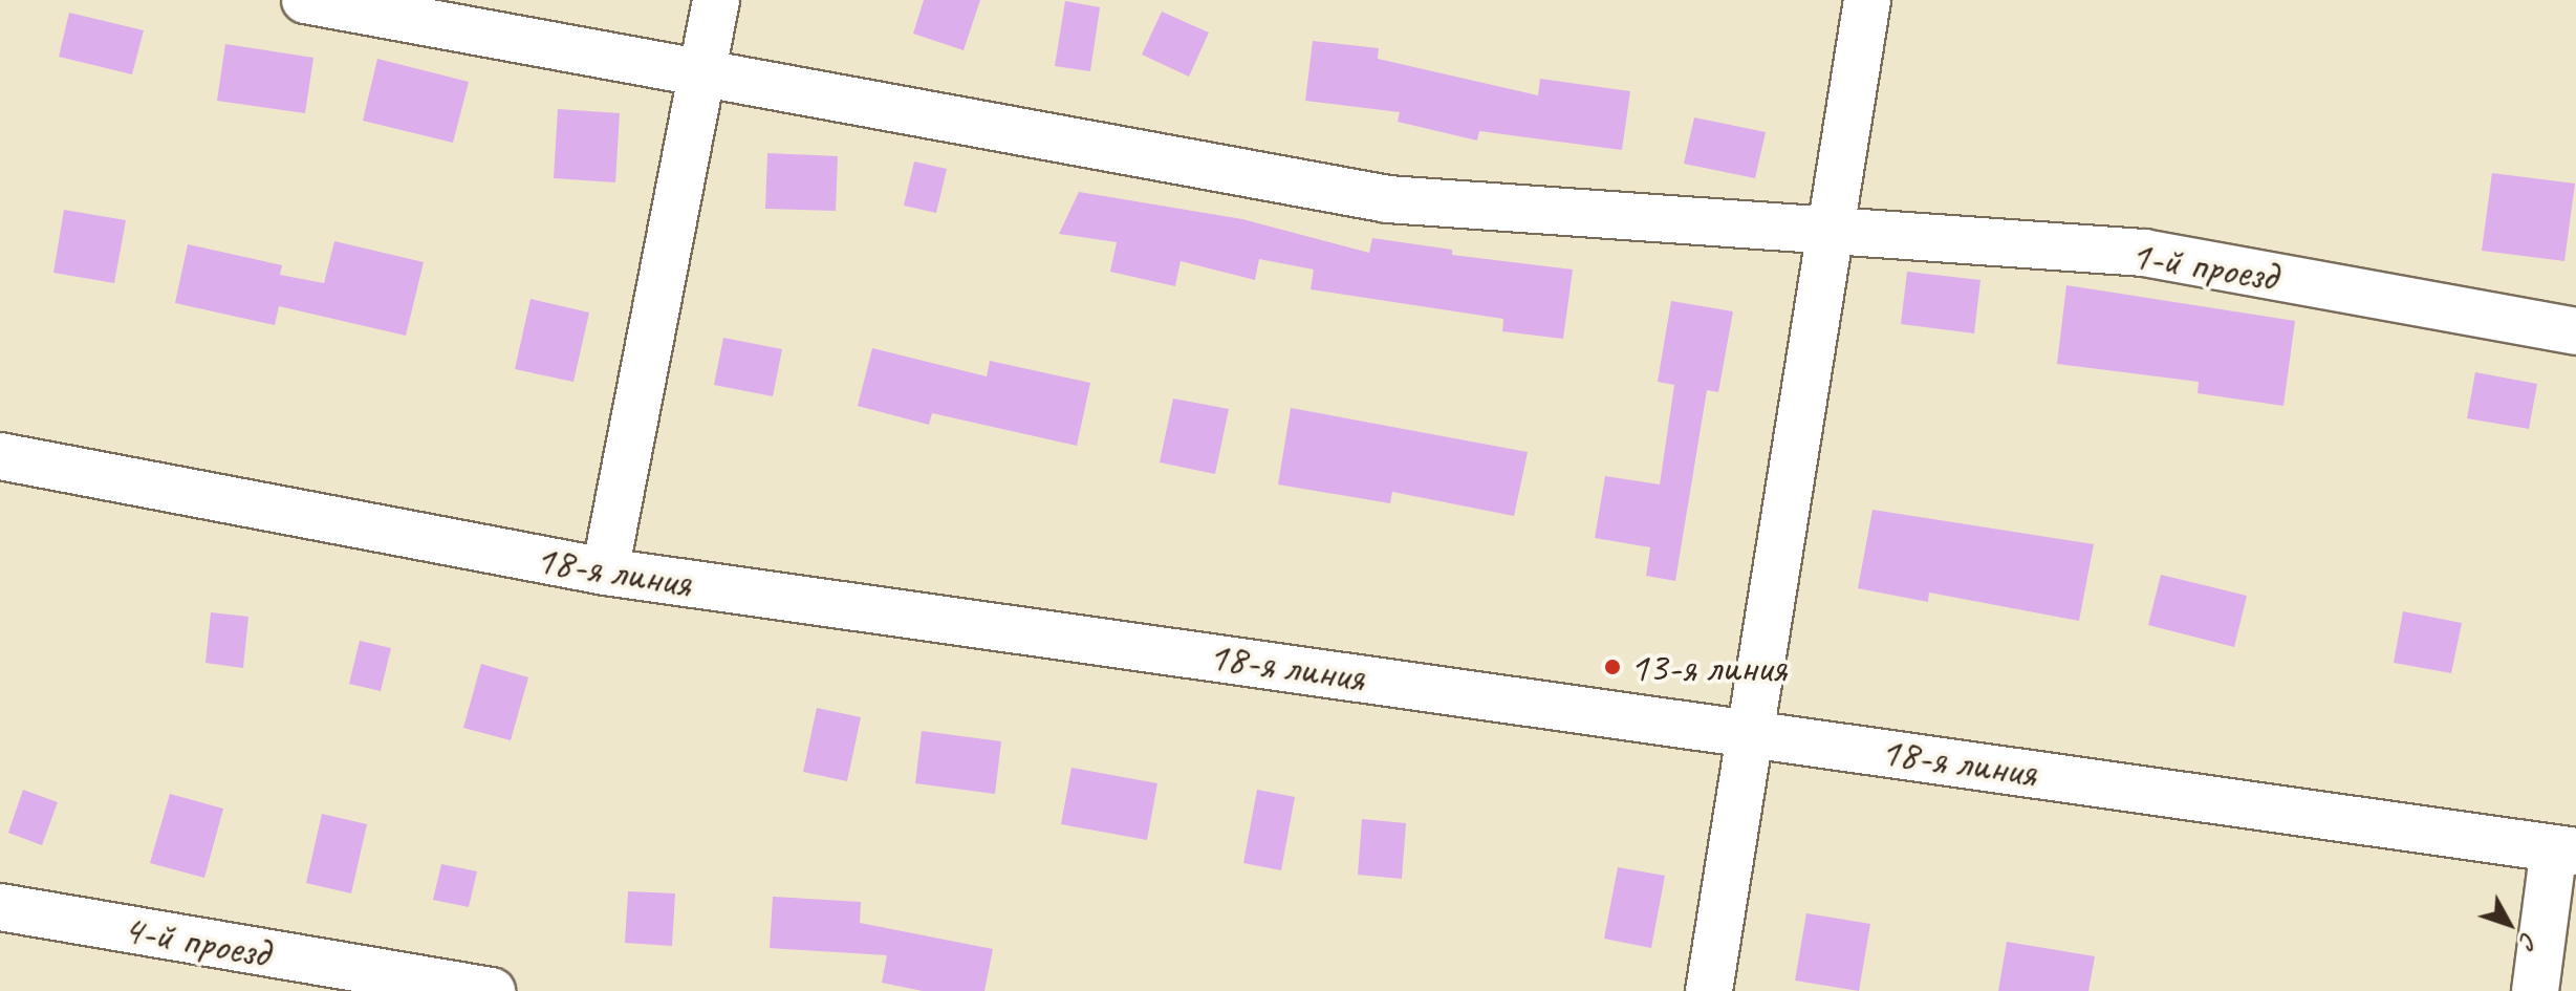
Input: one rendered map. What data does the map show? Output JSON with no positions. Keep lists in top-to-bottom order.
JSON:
{
  "streets": {
    "street": ["1-й проезд", "18-я линия", "4-й проезд"]
  },
  "places": ["13-я линия"],
  "north": "bottom right"
}
